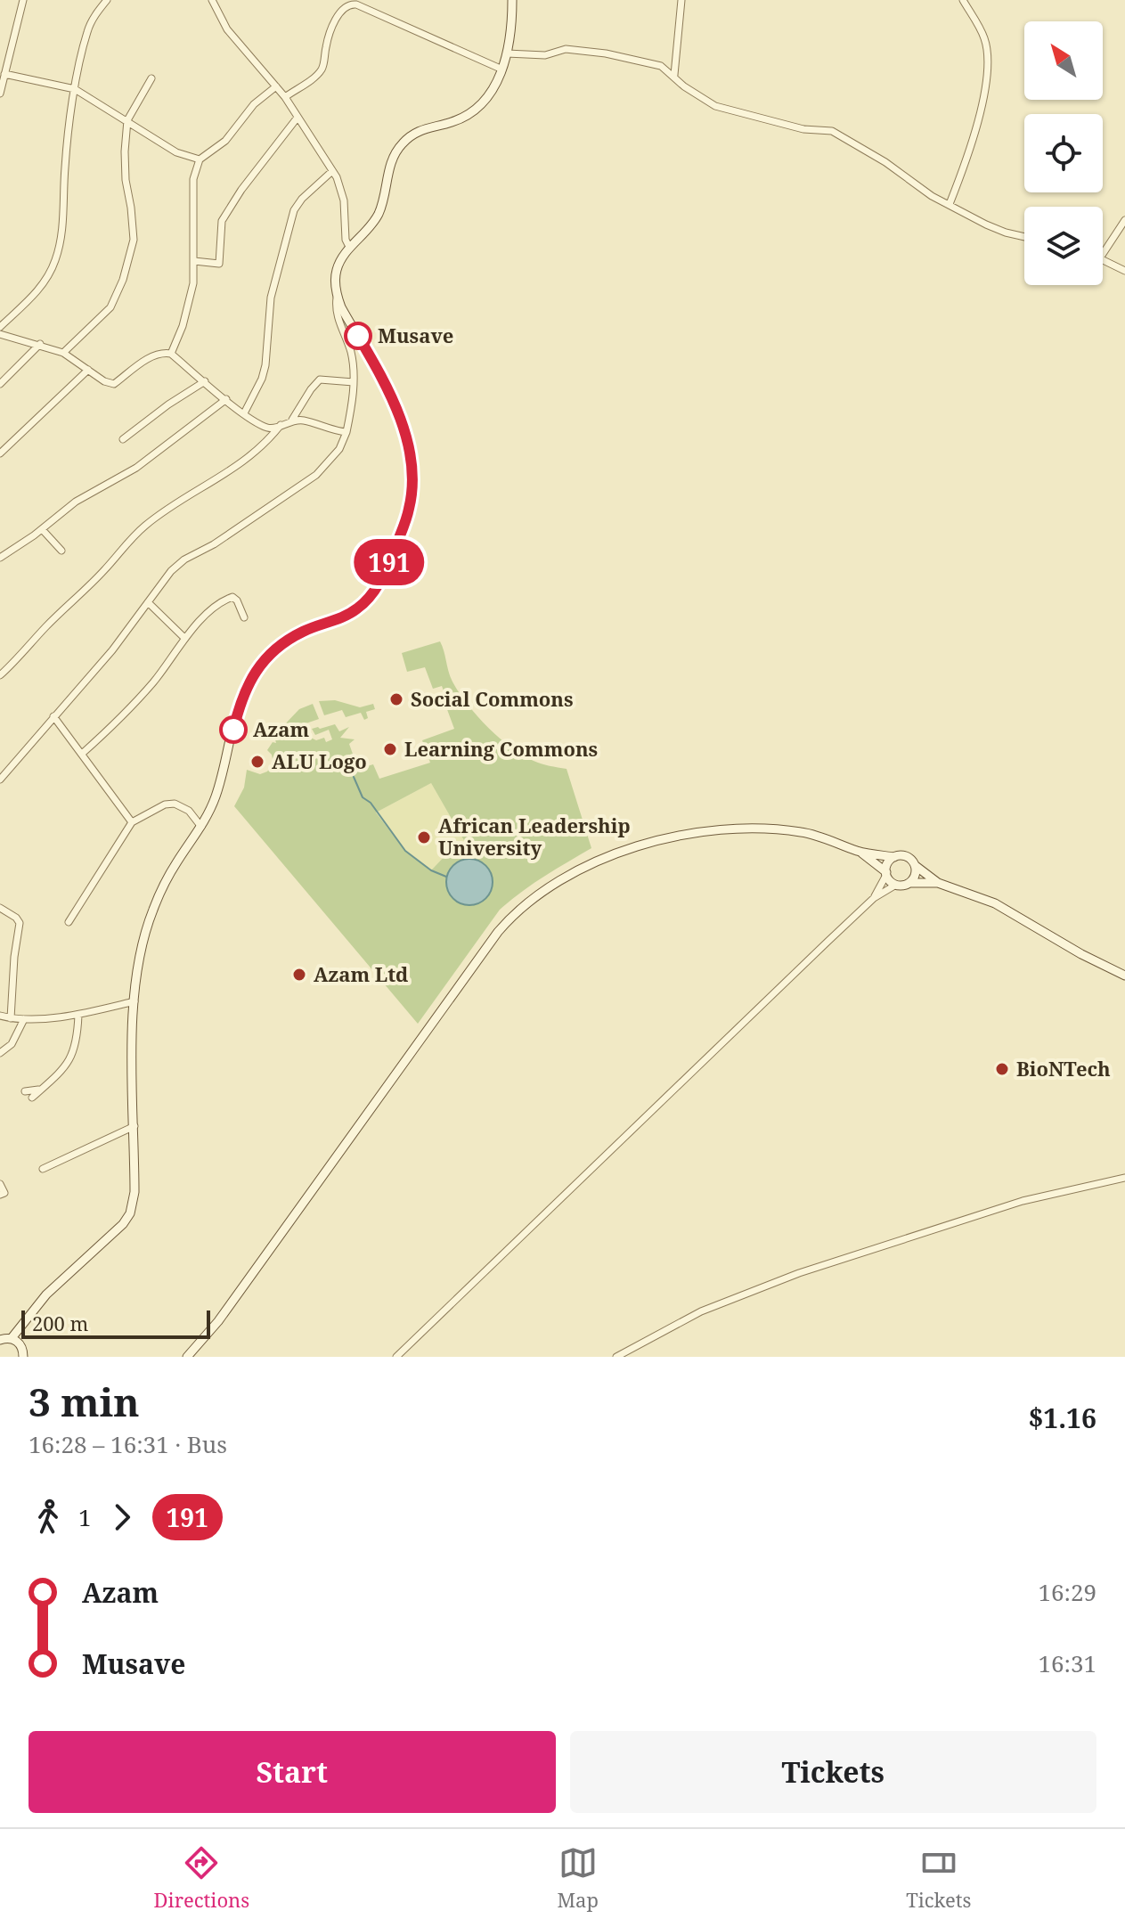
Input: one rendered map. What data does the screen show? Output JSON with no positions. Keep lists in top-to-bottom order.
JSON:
{
  "places": [
    "Musave",
    "Social Commons",
    "Azam",
    "Learning Commons",
    "ALU Logo",
    "African Leadership University",
    "Azam Ltd",
    "BioNTech"
  ],
  "lines": ["bus line 191"],
  "scale_bar": "200 m",
  "north": "top left",
  "page": {
    "on_map": "191",
    "scale": "200 m",
    "heading": ["3 min", "16:28 – 16:31 · Bus", "$1.16"],
    "legs": ["1", "191"],
    "list": [
      {
        "name": "Azam",
        "value": "16:29"
      },
      {
        "name": "Musave",
        "value": "16:31"
      }
    ],
    "buttons": ["Start", "Tickets"],
    "tabs": ["Directions", "Map", "Tickets"]
  }
}
